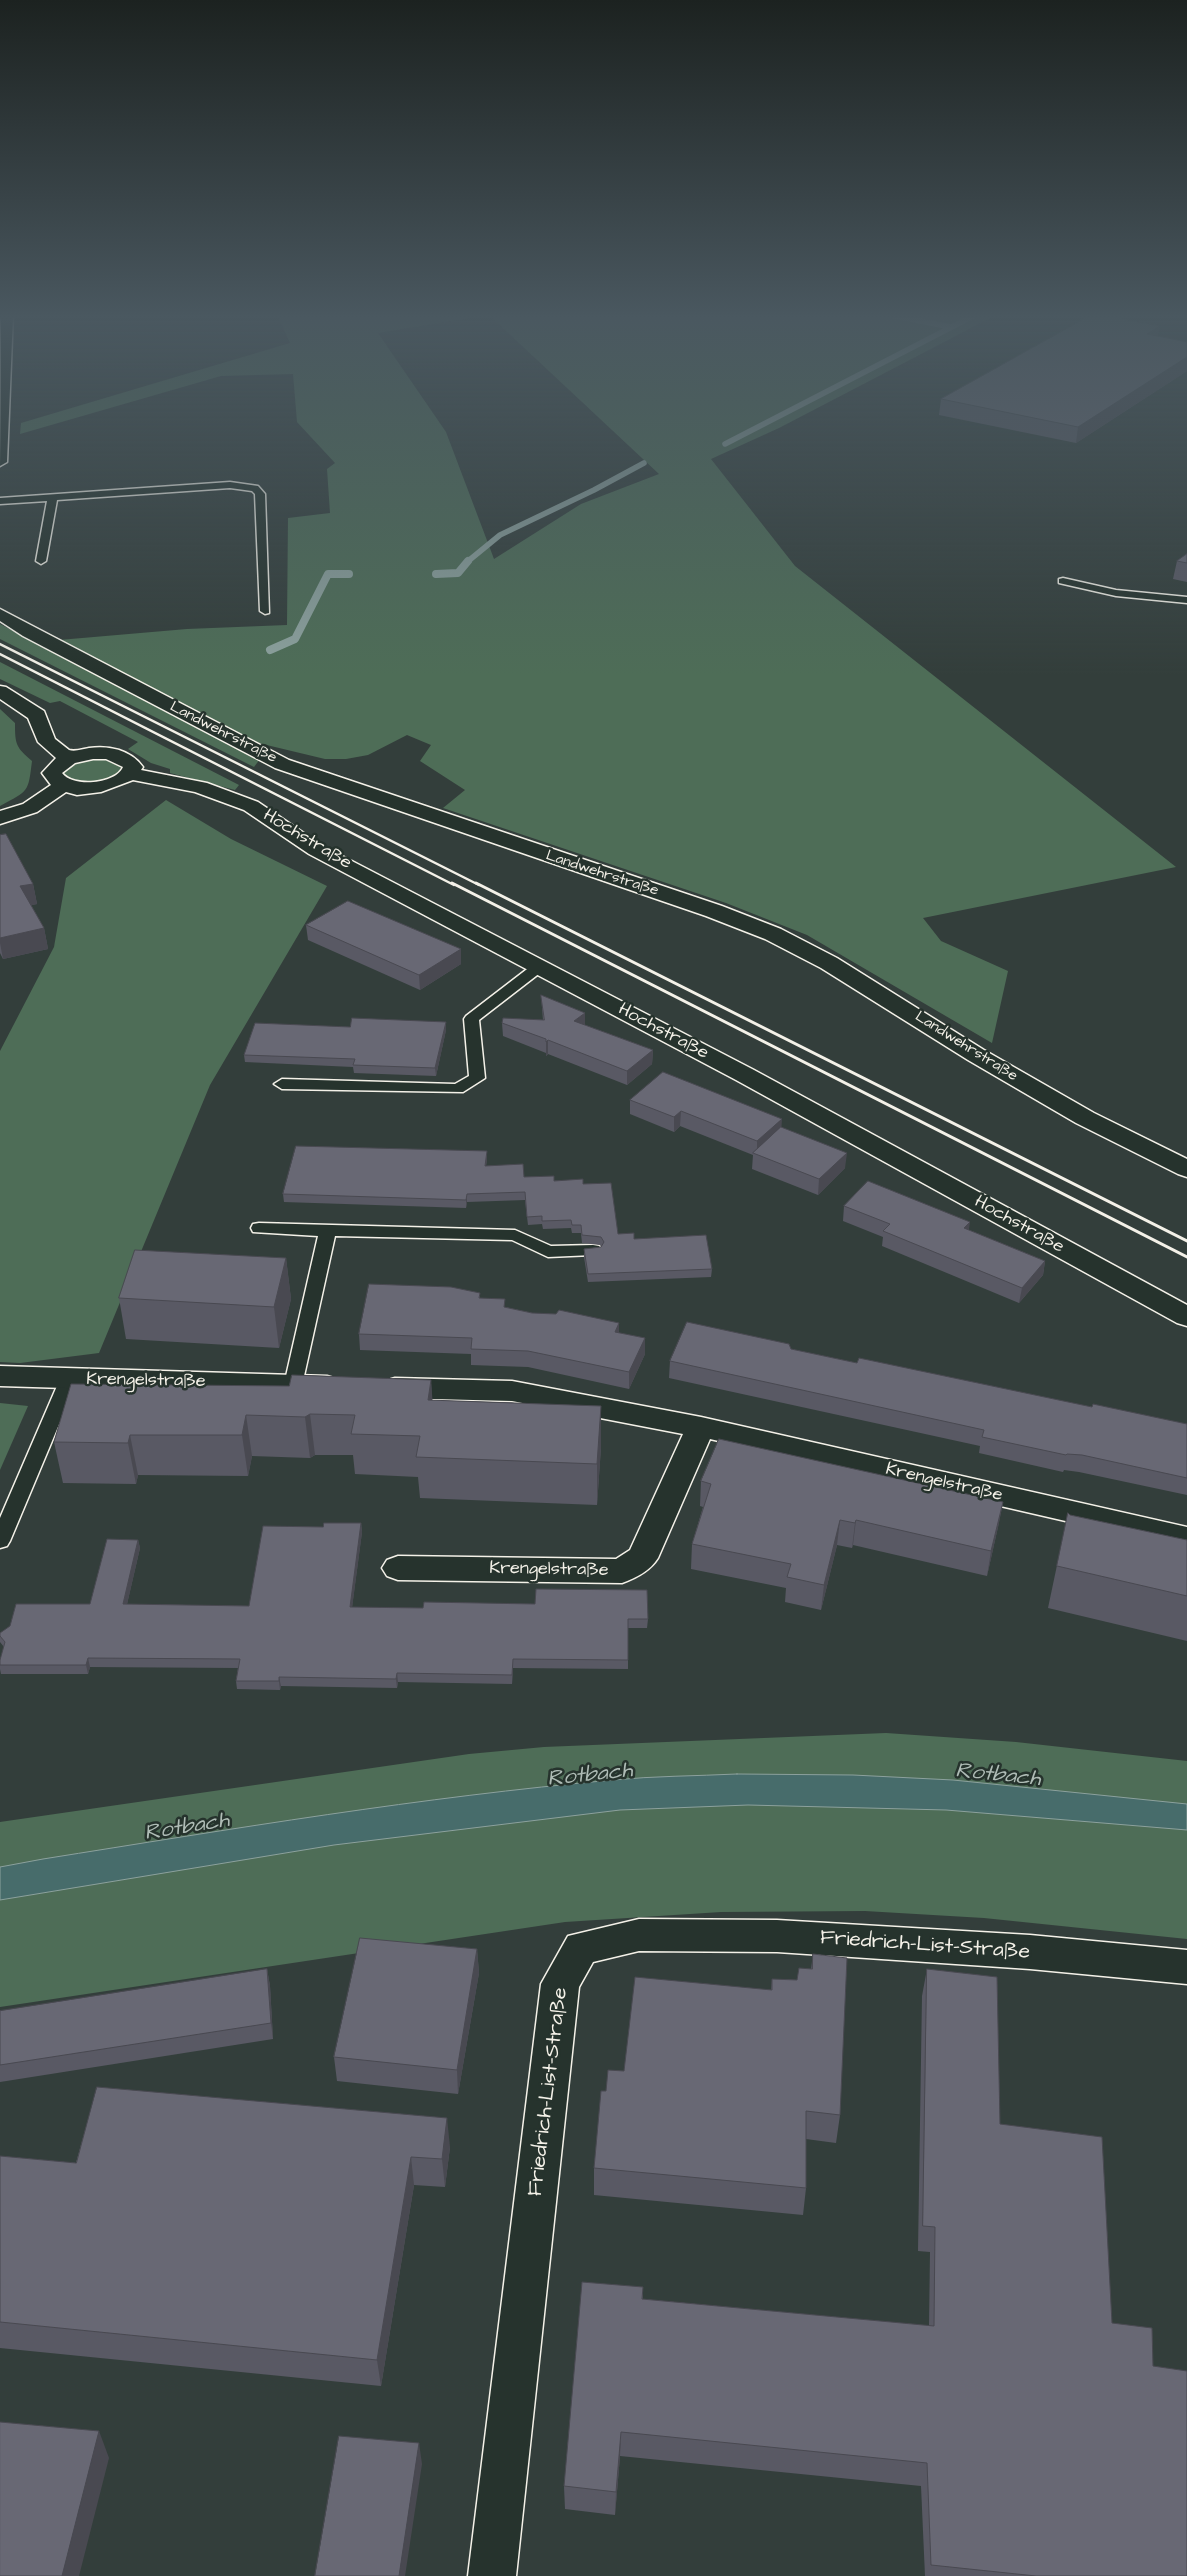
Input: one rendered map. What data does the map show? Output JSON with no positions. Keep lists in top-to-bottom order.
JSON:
{
  "streets": {
    "street": [
      "Landwehrstraße",
      "Hochstraße",
      "Krengelstraße",
      "Friedrich-List-Straße"
    ]
  },
  "water": ["Rotbach"]
}
